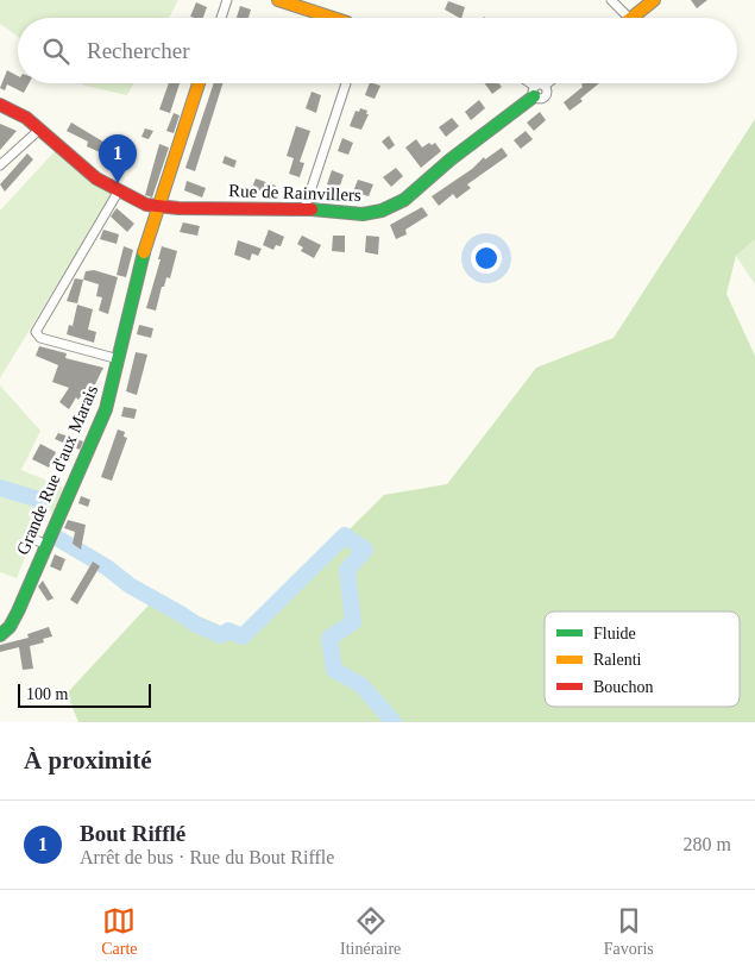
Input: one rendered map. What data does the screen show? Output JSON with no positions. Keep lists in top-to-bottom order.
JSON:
{
  "streets": {
    "street": ["Rue de Rainvillers", "Grande Rue d'aux Marais"]
  },
  "crossings": [
    ["Rue de Rainvillers", "Grande Rue d'aux Marais"]
  ],
  "legend": ["Fluide", "Ralenti", "Bouchon"],
  "scale_bar": "100 m",
  "page": {
    "search": "Rechercher",
    "pins": "1",
    "scale": "100 m",
    "heading": "À proximité",
    "list": [
      {
        "mark": "1",
        "name": "Bout Rifflé",
        "note": "Arrêt de bus · Rue du Bout Riffle",
        "value": "280 m"
      }
    ],
    "nav": ["Carte", "Itinéraire", "Favoris"]
  }
}
